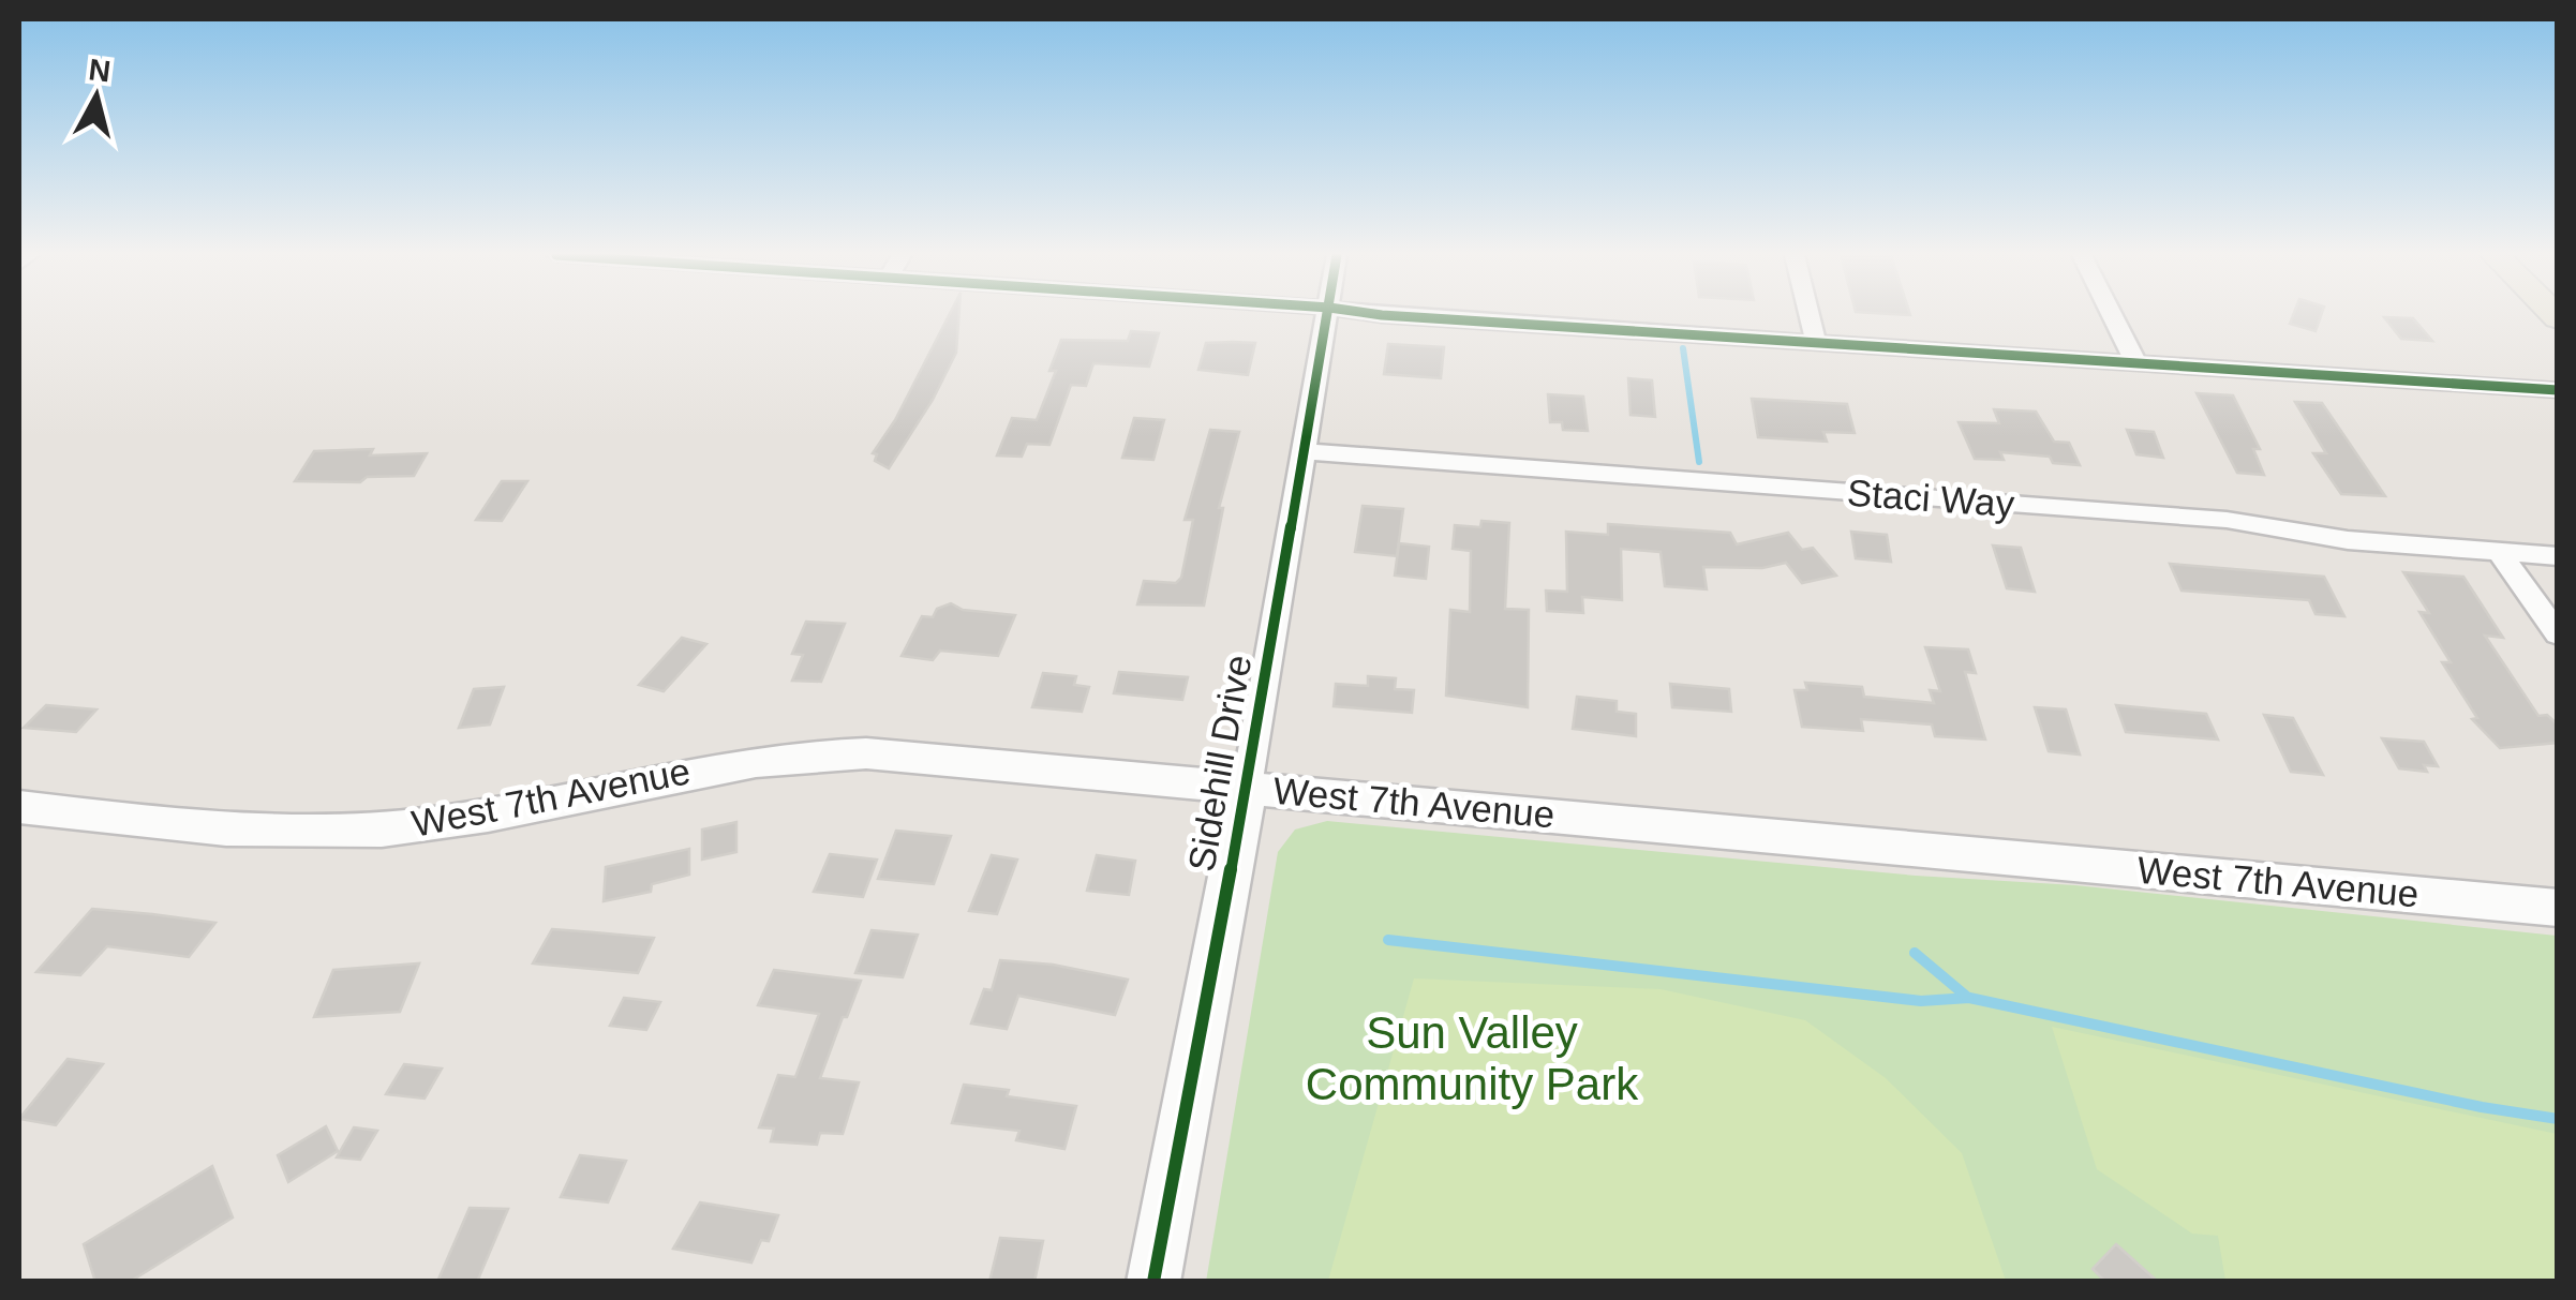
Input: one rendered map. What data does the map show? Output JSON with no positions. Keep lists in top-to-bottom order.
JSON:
{
  "streets": {
    "main road": ["Sidehill Drive", "West 7th Avenue"],
    "street": ["Staci Way"]
  },
  "crossings": [
    ["Staci Way", "Sidehill Drive"],
    ["Sidehill Drive", "West 7th Avenue"]
  ],
  "parks": ["Sun Valley Community Park"],
  "north": "top"
}
